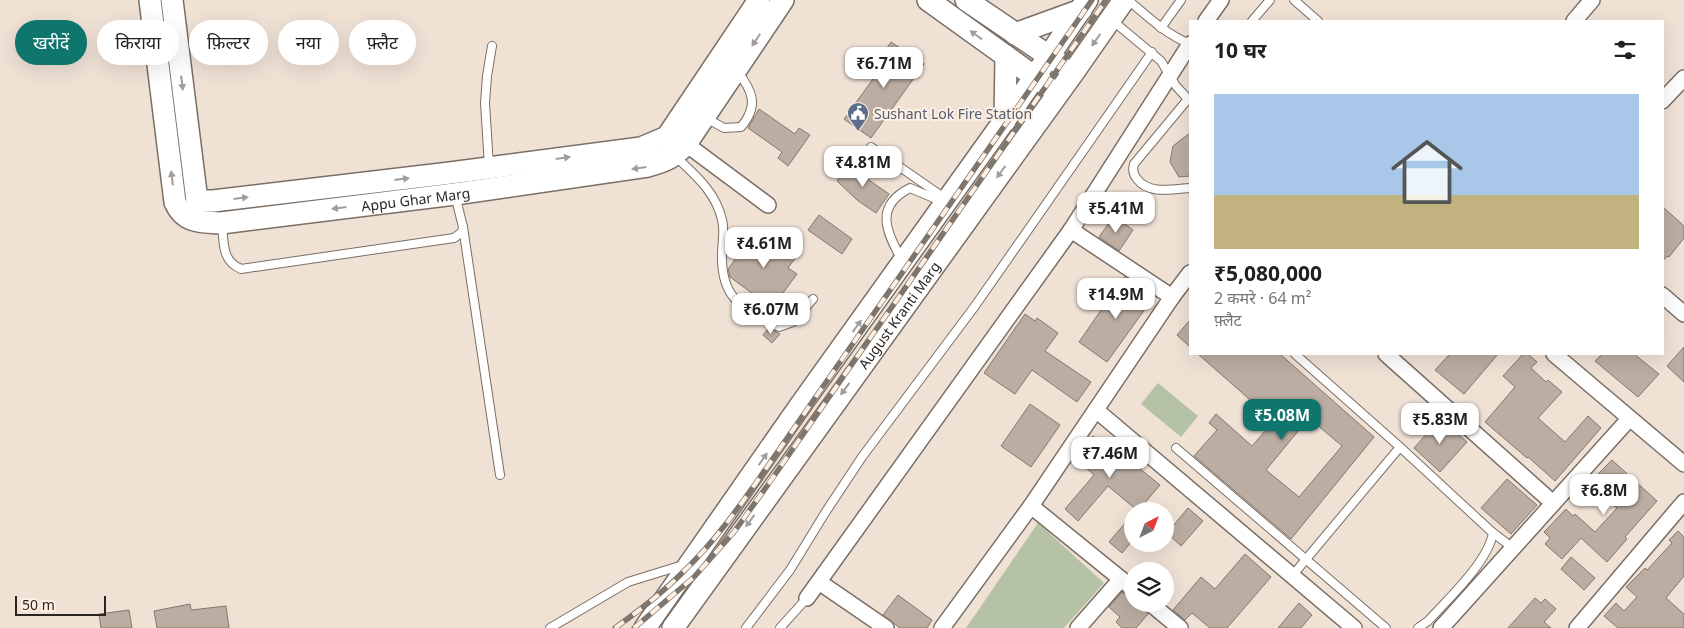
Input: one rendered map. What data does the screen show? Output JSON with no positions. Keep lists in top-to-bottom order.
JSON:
{
  "streets": {
    "street": ["Appu Ghar Marg", "August Kranti Marg"]
  },
  "places": {
    "public building": ["Sushant Lok Fire Station"]
  },
  "scale_bar": "50 m",
  "north": "top right",
  "page": {
    "chip": [
      "खरीदें",
      "किराया",
      "फ़िल्टर",
      "नया",
      "फ़्लैट"
    ],
    "heading": "10 घर",
    "price": [
      "₹6.71M",
      "₹4.81M",
      "₹5.41M",
      "₹4.61M",
      "₹14.9M",
      "₹6.07M",
      "₹5.08M",
      "₹5.83M",
      "₹7.46M",
      "₹6.8M"
    ],
    "list": [
      {
        "name": "₹5,080,000",
        "note": "2 कमरे · 64 m² · फ़्लैट"
      }
    ],
    "scale": "50 m"
  }
}
